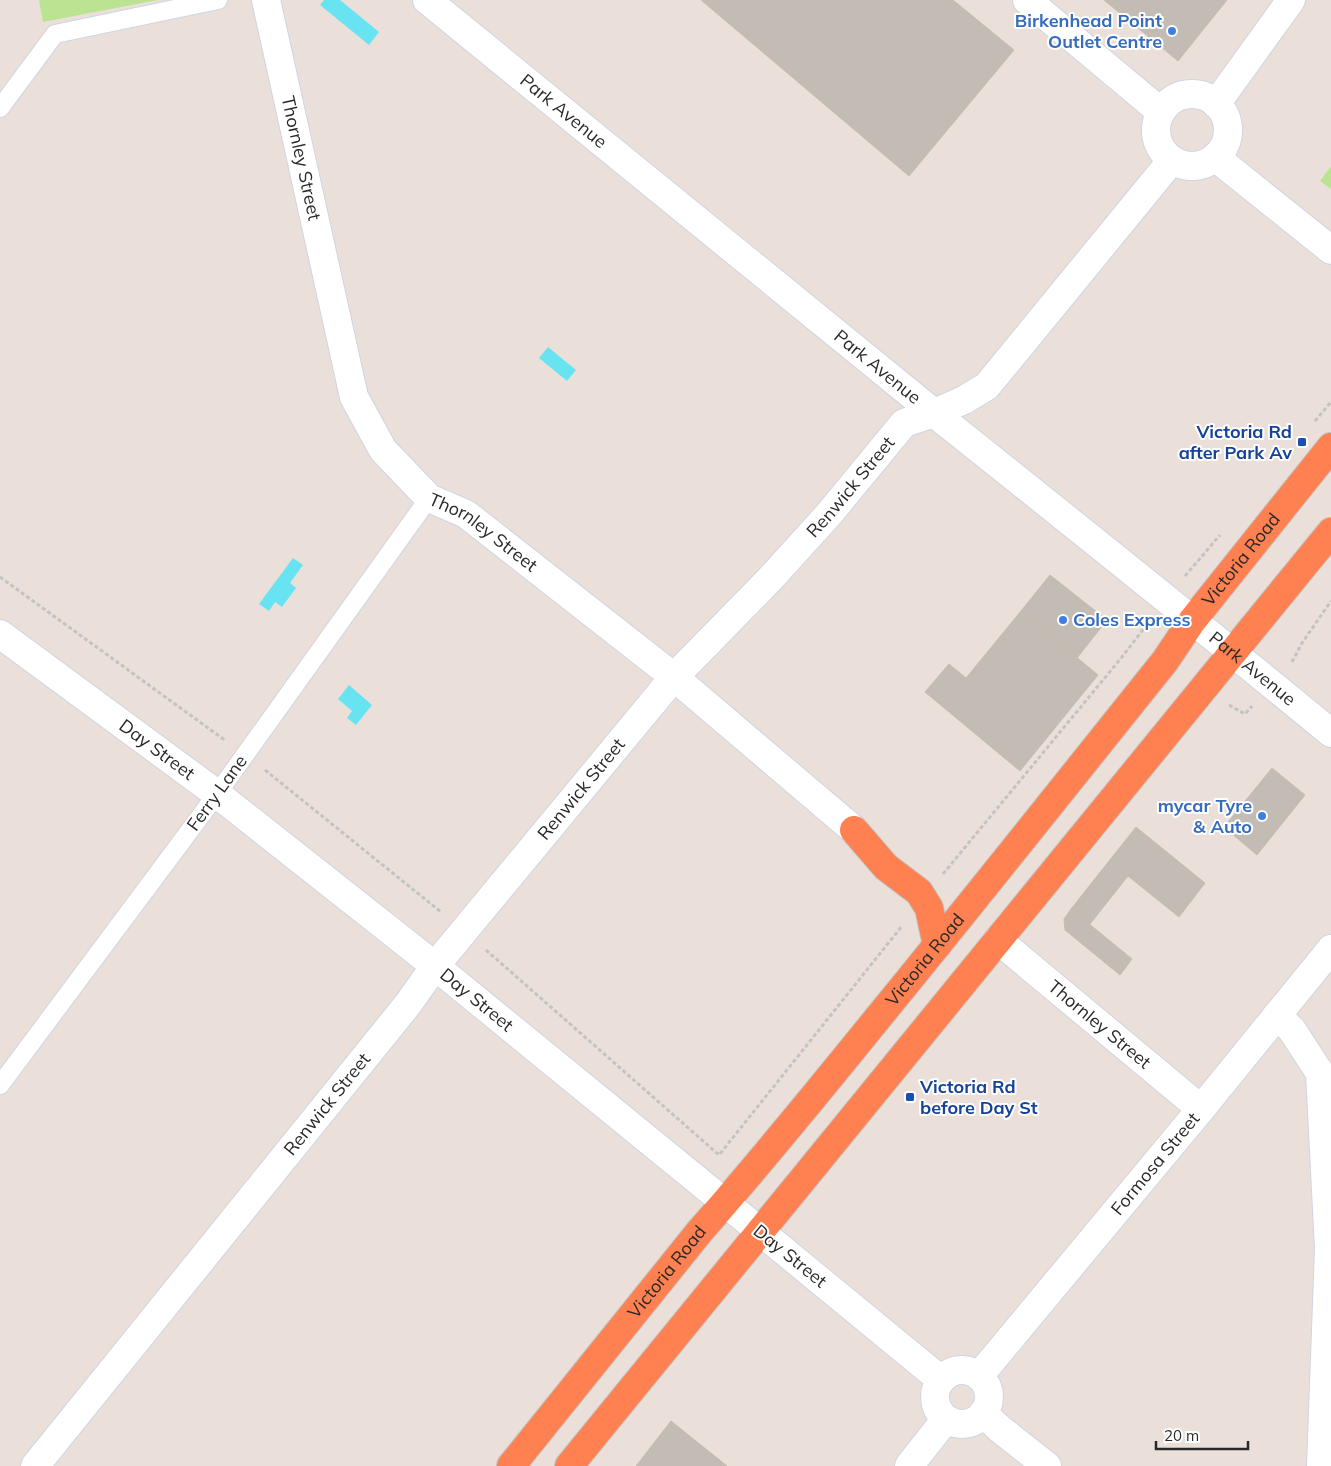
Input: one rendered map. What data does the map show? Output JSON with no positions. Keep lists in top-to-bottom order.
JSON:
{
  "streets": {
    "highway": ["Victoria Road"],
    "street": [
      "Park Avenue",
      "Thornley Street",
      "Renwick Street",
      "Day Street",
      "Formosa Street"
    ],
    "lane": ["Ferry Lane"]
  },
  "crossings": [
    ["Park Avenue", "Renwick Street"],
    ["Park Avenue", "Victoria Road"],
    ["Thornley Street", "Renwick Street"],
    ["Thornley Street", "Ferry Lane"],
    ["Thornley Street", "Formosa Street"],
    ["Renwick Street", "Day Street"],
    ["Victoria Road", "Day Street"],
    ["Day Street", "Ferry Lane"],
    ["Day Street", "Formosa Street"]
  ],
  "places": {
    "other": ["Birkenhead Point Outlet Centre", "Coles Express", "mycar Tyre & Auto"],
    "transit": ["Victoria Rd after Park Av", "Victoria Rd before Day St"]
  },
  "scale_bar": "20 m"
}
